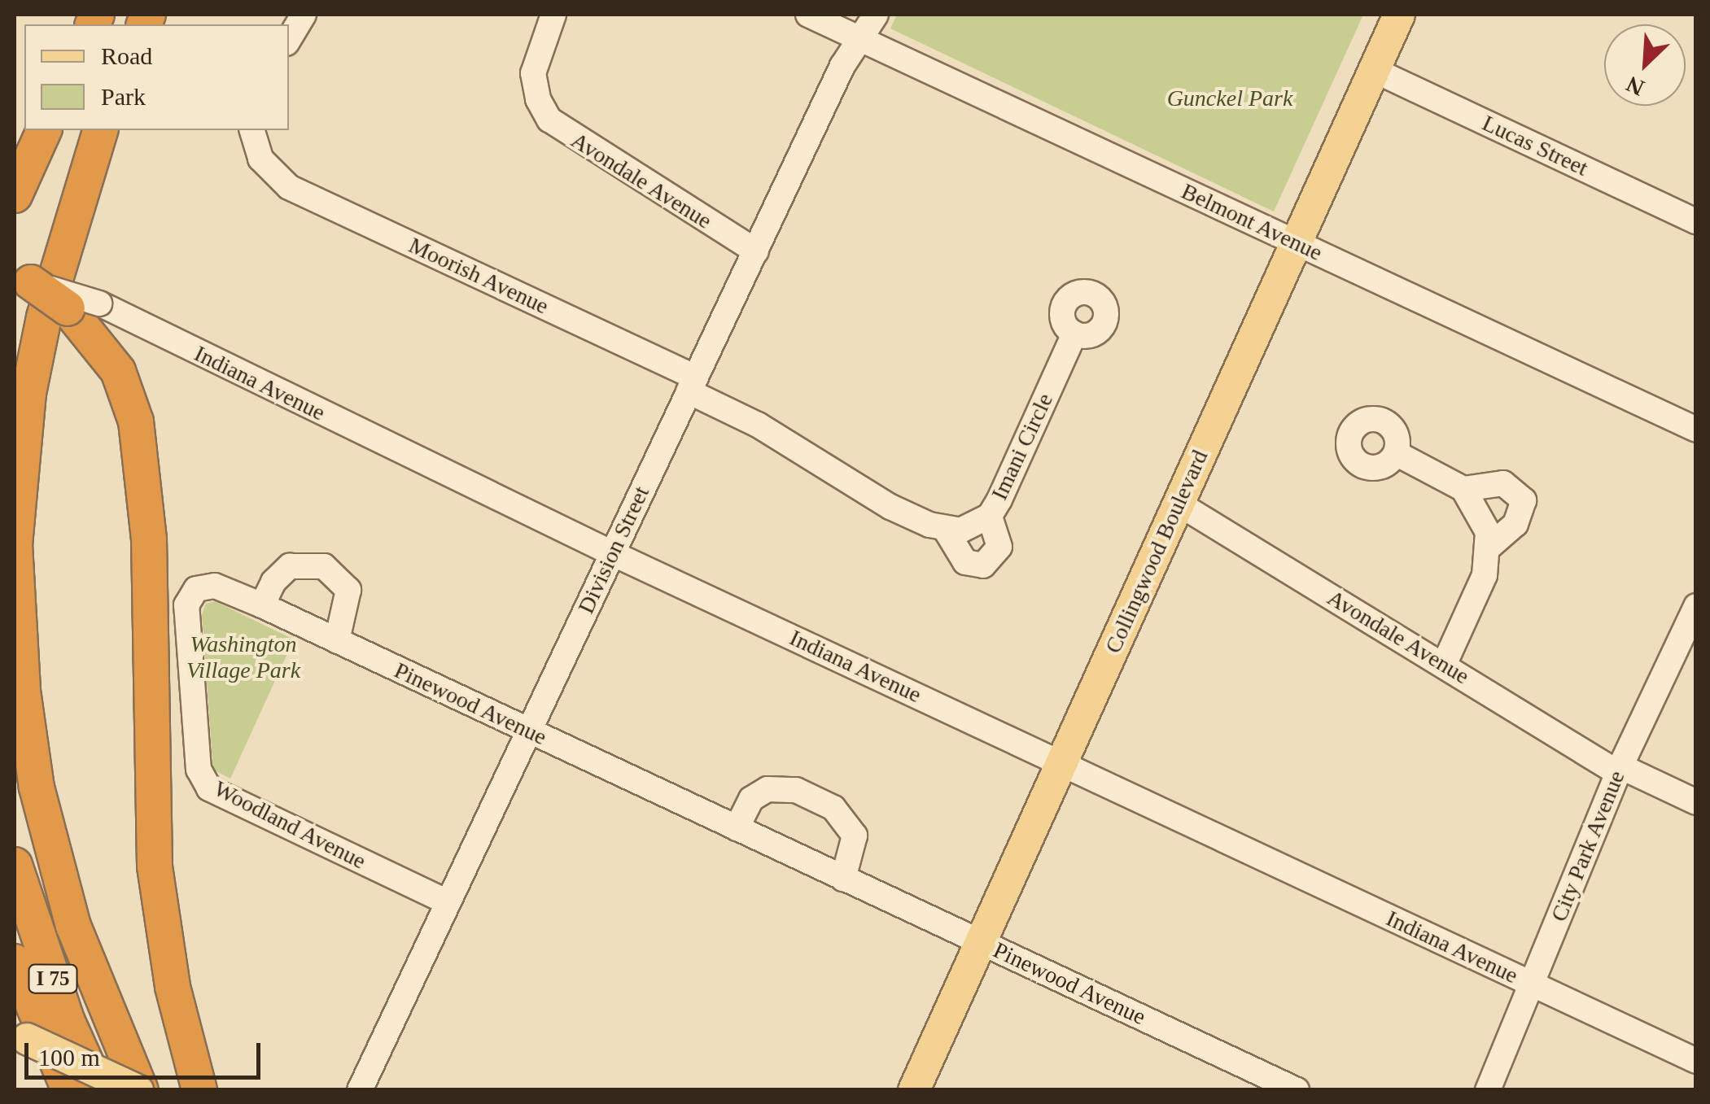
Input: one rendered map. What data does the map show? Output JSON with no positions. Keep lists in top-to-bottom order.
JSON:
{
  "streets": {
    "highway": ["I 75"],
    "main road": ["Collingwood Boulevard"],
    "street": [
      "Lucas Street",
      "Avondale Avenue",
      "Belmont Avenue",
      "Moorish Avenue",
      "Indiana Avenue",
      "Imani Circle",
      "Division Street",
      "Pinewood Avenue",
      "Woodland Avenue",
      "City Park Avenue"
    ]
  },
  "crossings": [
    ["Lucas Street", "Collingwood Boulevard"],
    ["Avondale Avenue", "Division Street"],
    ["Avondale Avenue", "Collingwood Boulevard"],
    ["Avondale Avenue", "City Park Avenue"],
    ["Belmont Avenue", "Division Street"],
    ["Belmont Avenue", "Collingwood Boulevard"],
    ["Moorish Avenue", "Division Street"],
    ["Indiana Avenue", "Division Street"],
    ["Indiana Avenue", "Collingwood Boulevard"],
    ["Indiana Avenue", "City Park Avenue"],
    ["Division Street", "Pinewood Avenue"],
    ["Division Street", "Woodland Avenue"],
    ["Collingwood Boulevard", "Pinewood Avenue"],
    ["Pinewood Avenue", "Woodland Avenue"]
  ],
  "parks": ["Gunckel Park", "Washington Village Park"],
  "legend": ["Road", "Park"],
  "scale_bar": "100 m",
  "north": "bottom left"
}
